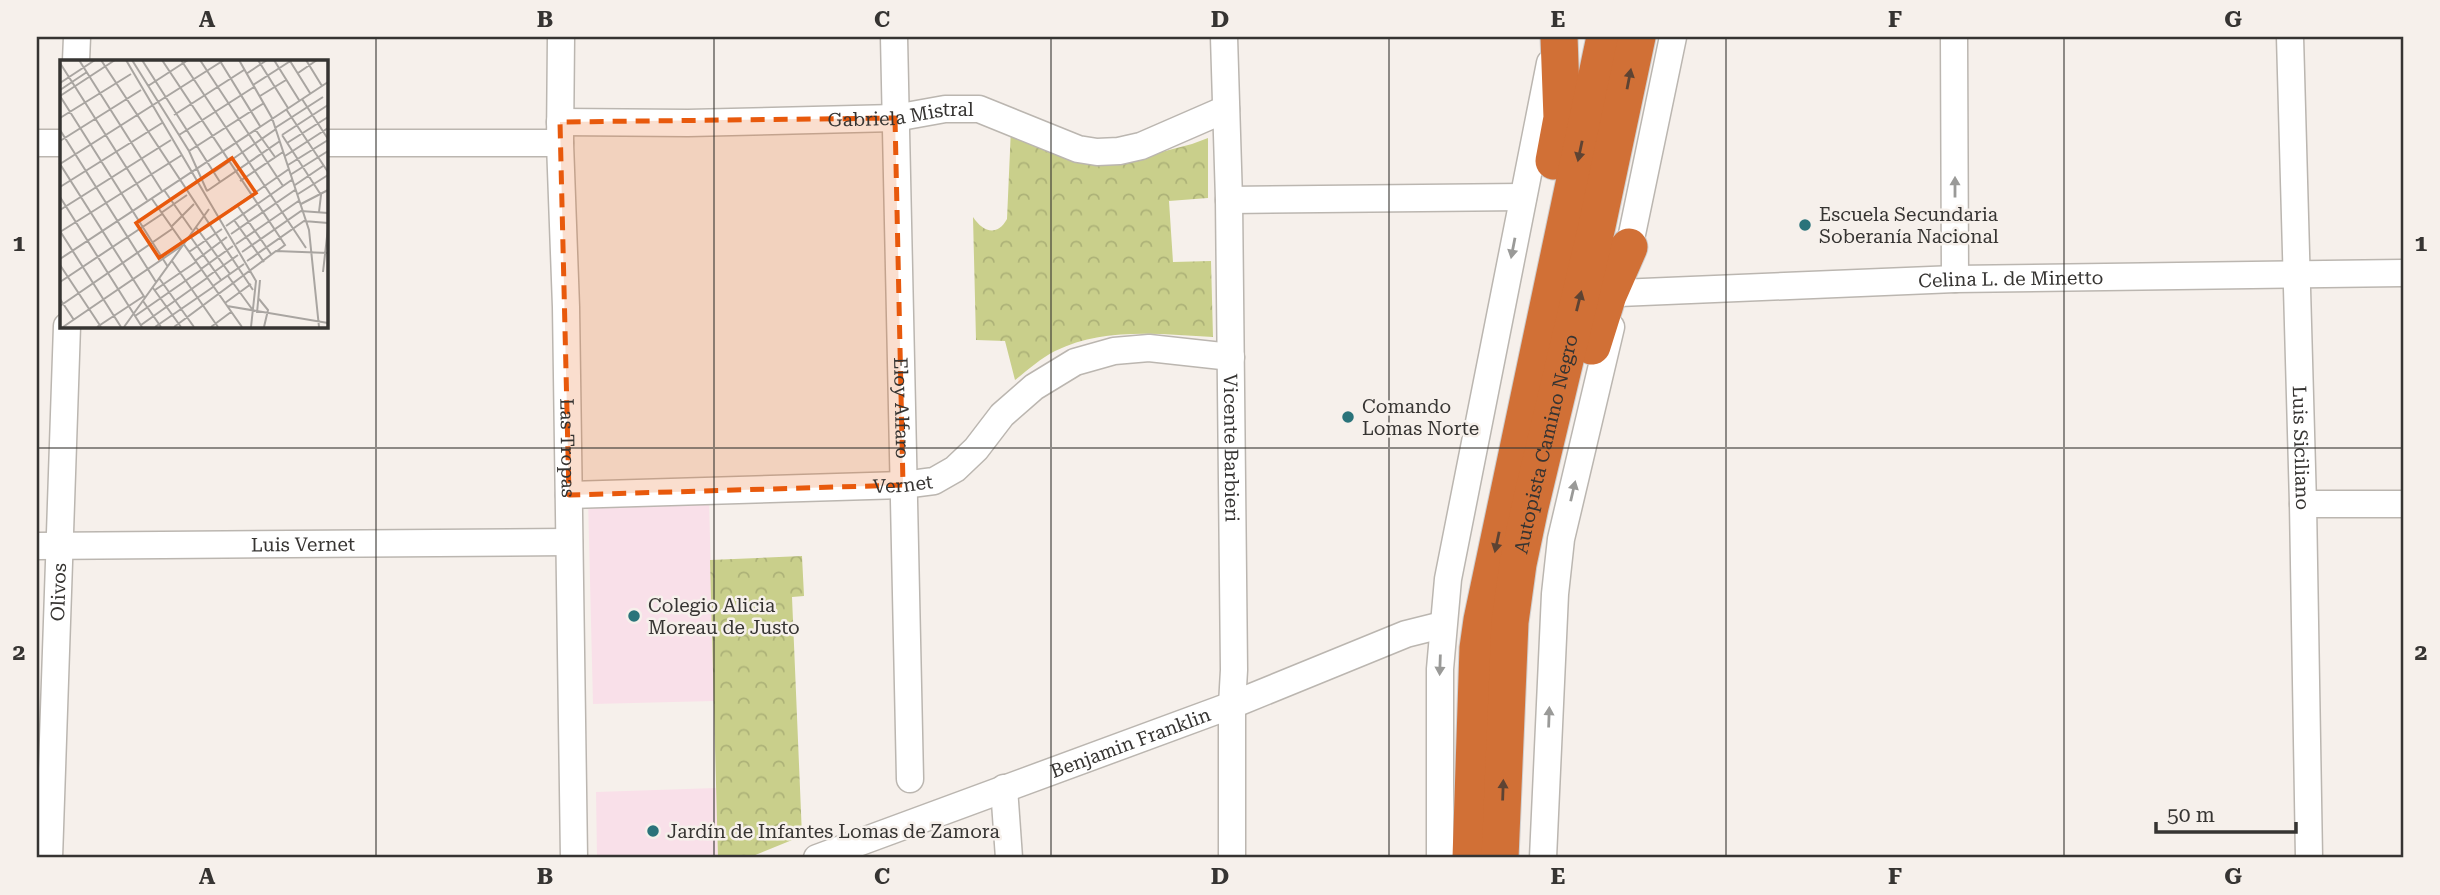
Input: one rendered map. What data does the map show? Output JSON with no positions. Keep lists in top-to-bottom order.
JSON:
{
  "streets": {
    "highway": ["Autopista Camino Negro"],
    "street": [
      "Gabriela Mistral",
      "Celina L. de Minetto",
      "Eloy Alfaro",
      "Las Tropas",
      "Luis Siciliano",
      "Vicente Barbieri",
      "Vernet",
      "Luis Vernet",
      "Olivos",
      "Benjamin Franklin"
    ]
  },
  "crossings": [
    ["Gabriela Mistral", "Eloy Alfaro"],
    ["Gabriela Mistral", "Las Tropas"],
    ["Gabriela Mistral", "Vicente Barbieri"],
    ["Celina L. de Minetto", "Luis Siciliano"],
    ["Eloy Alfaro", "Vernet"],
    ["Las Tropas", "Vernet"],
    ["Las Tropas", "Luis Vernet"],
    ["Vicente Barbieri", "Vernet"],
    ["Vicente Barbieri", "Benjamin Franklin"],
    ["Luis Vernet", "Olivos"]
  ],
  "places": [
    "Escuela Secundaria Soberanía Nacional",
    "Comando Lomas Norte",
    "Colegio Alicia Moreau de Justo",
    "Jardín de Infantes Lomas de Zamora"
  ],
  "scale_bar": "50 m",
  "grid": {
    "columns": [
      "A",
      "B",
      "C",
      "D",
      "E",
      "F",
      "G"
    ],
    "rows": ["1", "2"]
  }
}
